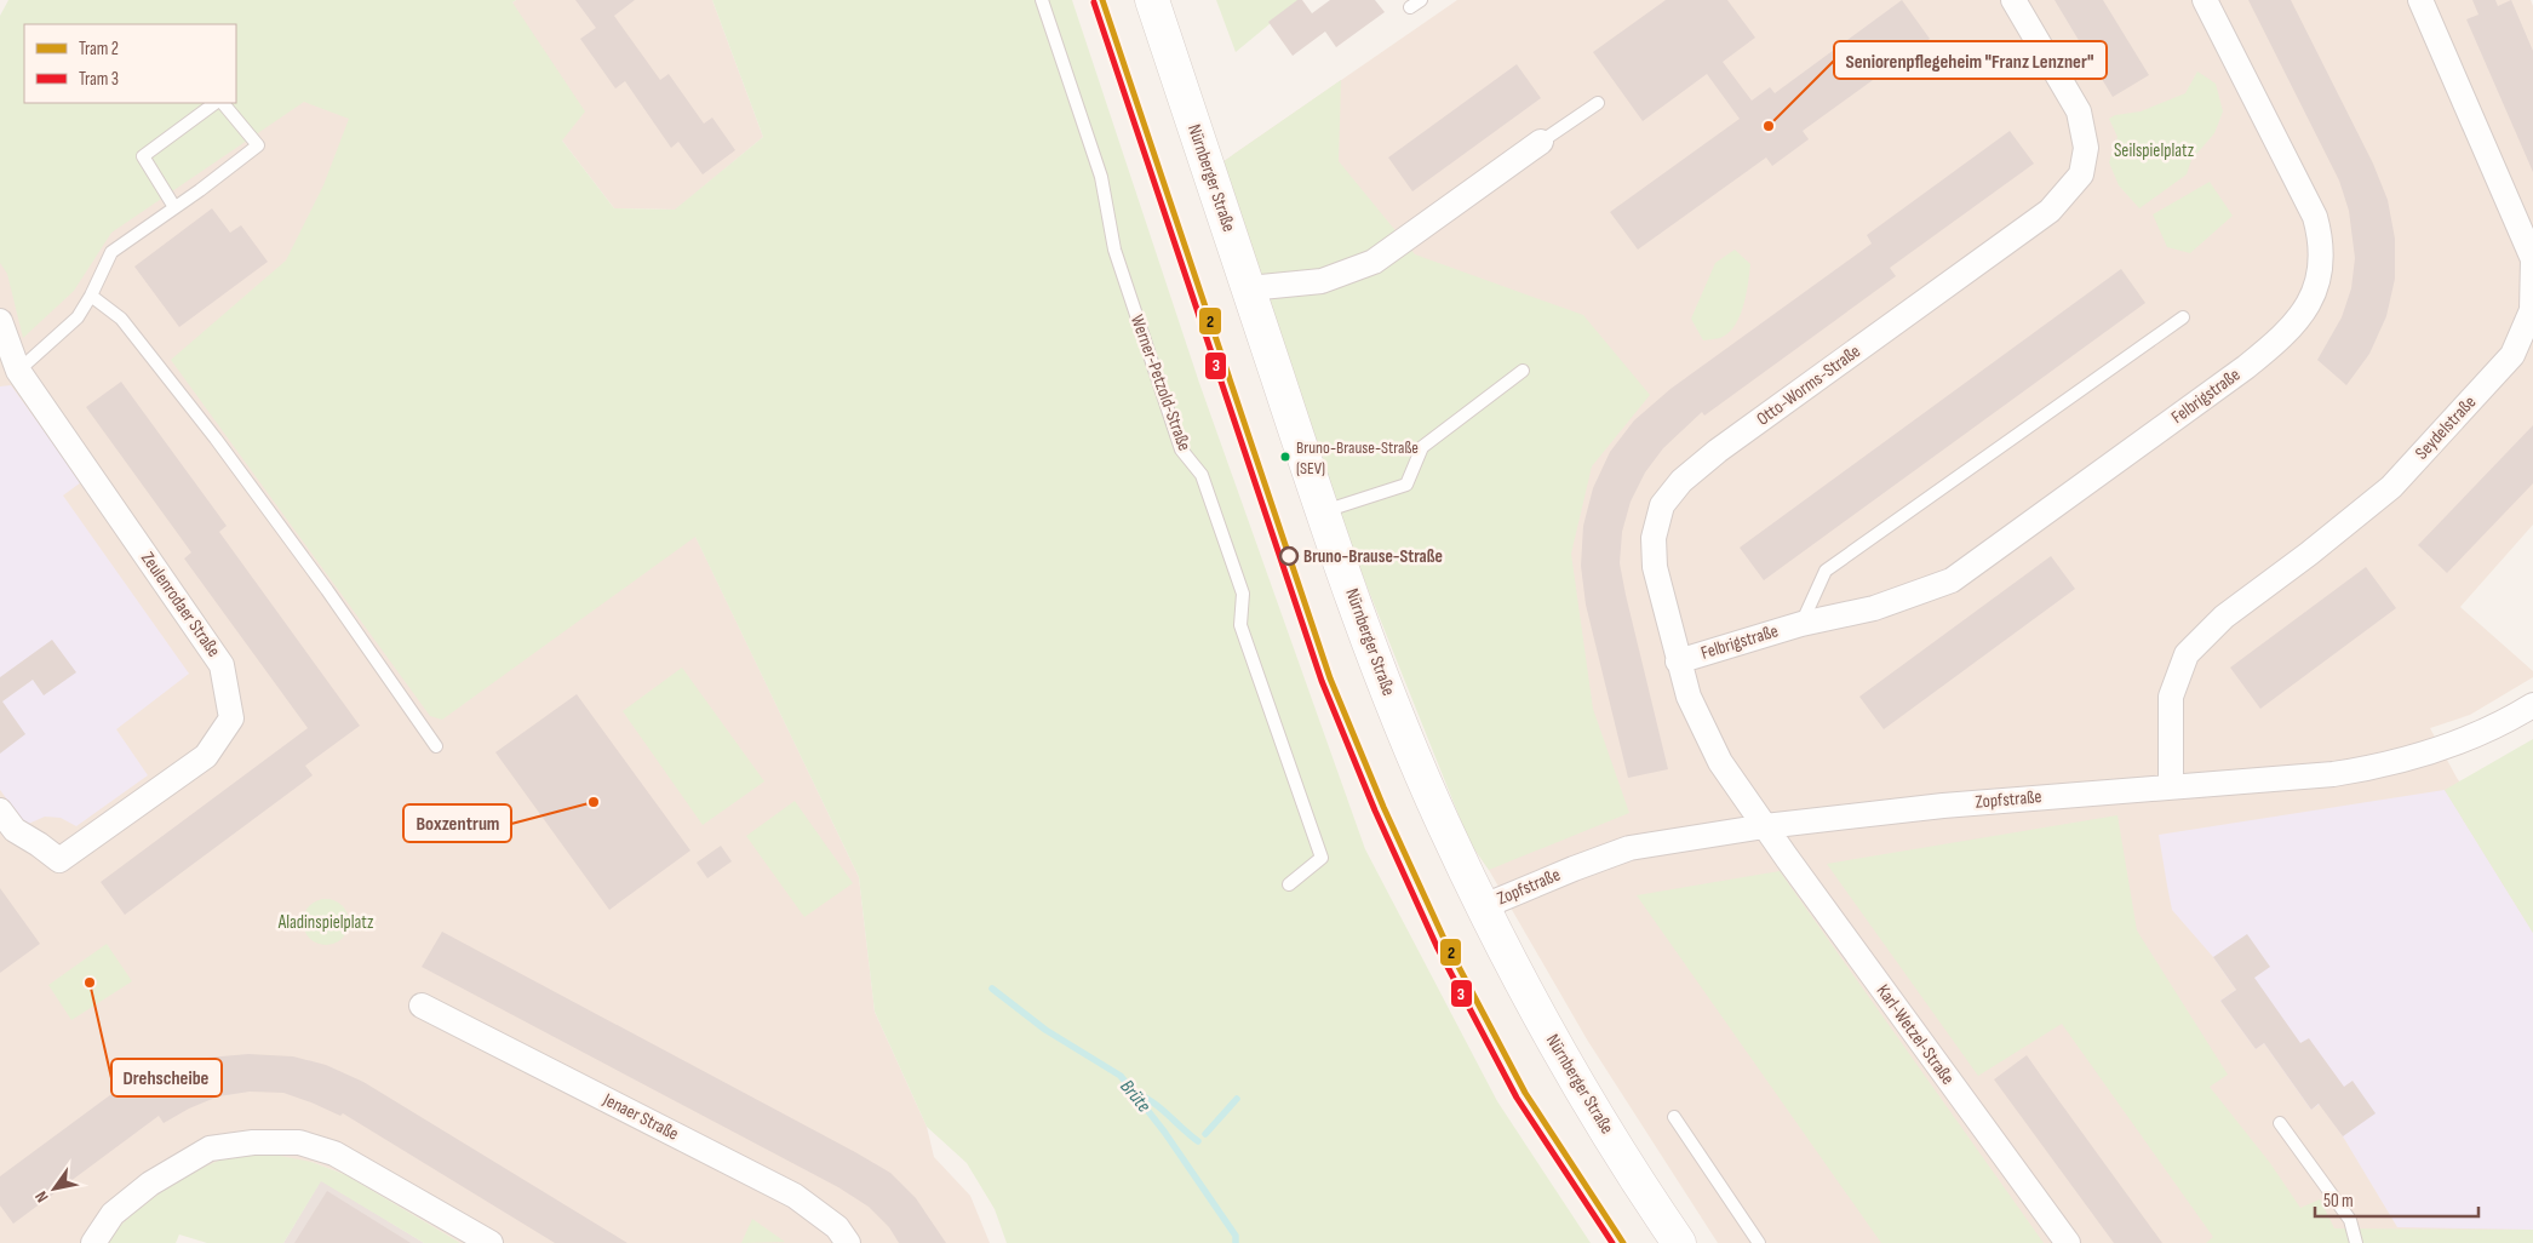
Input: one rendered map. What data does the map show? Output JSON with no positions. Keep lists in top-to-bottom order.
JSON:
{
  "streets": {
    "street": [
      "Nürnberger Straße",
      "Otto-Worms-Straße",
      "Felbrigstraße",
      "Seydelstraße",
      "Zeulenrodaer Straße",
      "Zopfstraße",
      "Karl-Wetzel-Straße",
      "Jenaer Straße"
    ],
    "lane": ["Werner-Petzold-Straße"]
  },
  "crossings": [
    ["Nürnberger Straße", "Zopfstraße"],
    ["Otto-Worms-Straße", "Felbrigstraße"],
    ["Otto-Worms-Straße", "Zopfstraße"],
    ["Otto-Worms-Straße", "Karl-Wetzel-Straße"],
    ["Seydelstraße", "Zopfstraße"],
    ["Zopfstraße", "Karl-Wetzel-Straße"]
  ],
  "water": ["Brüte"],
  "parks": ["Seilspielplatz", "Aladinspielplatz"],
  "places": [
    "Seniorenpflegeheim \"Franz Lenzner\"",
    "Bruno-Brause-Straße (SEV)",
    "Bruno-Brause-Straße",
    "Boxzentrum",
    "Drehscheibe"
  ],
  "lines": ["tram line 2", "tram line 3"],
  "legend": ["Tram 2", "Tram 3"],
  "scale_bar": "50 m",
  "north": "bottom left"
}
